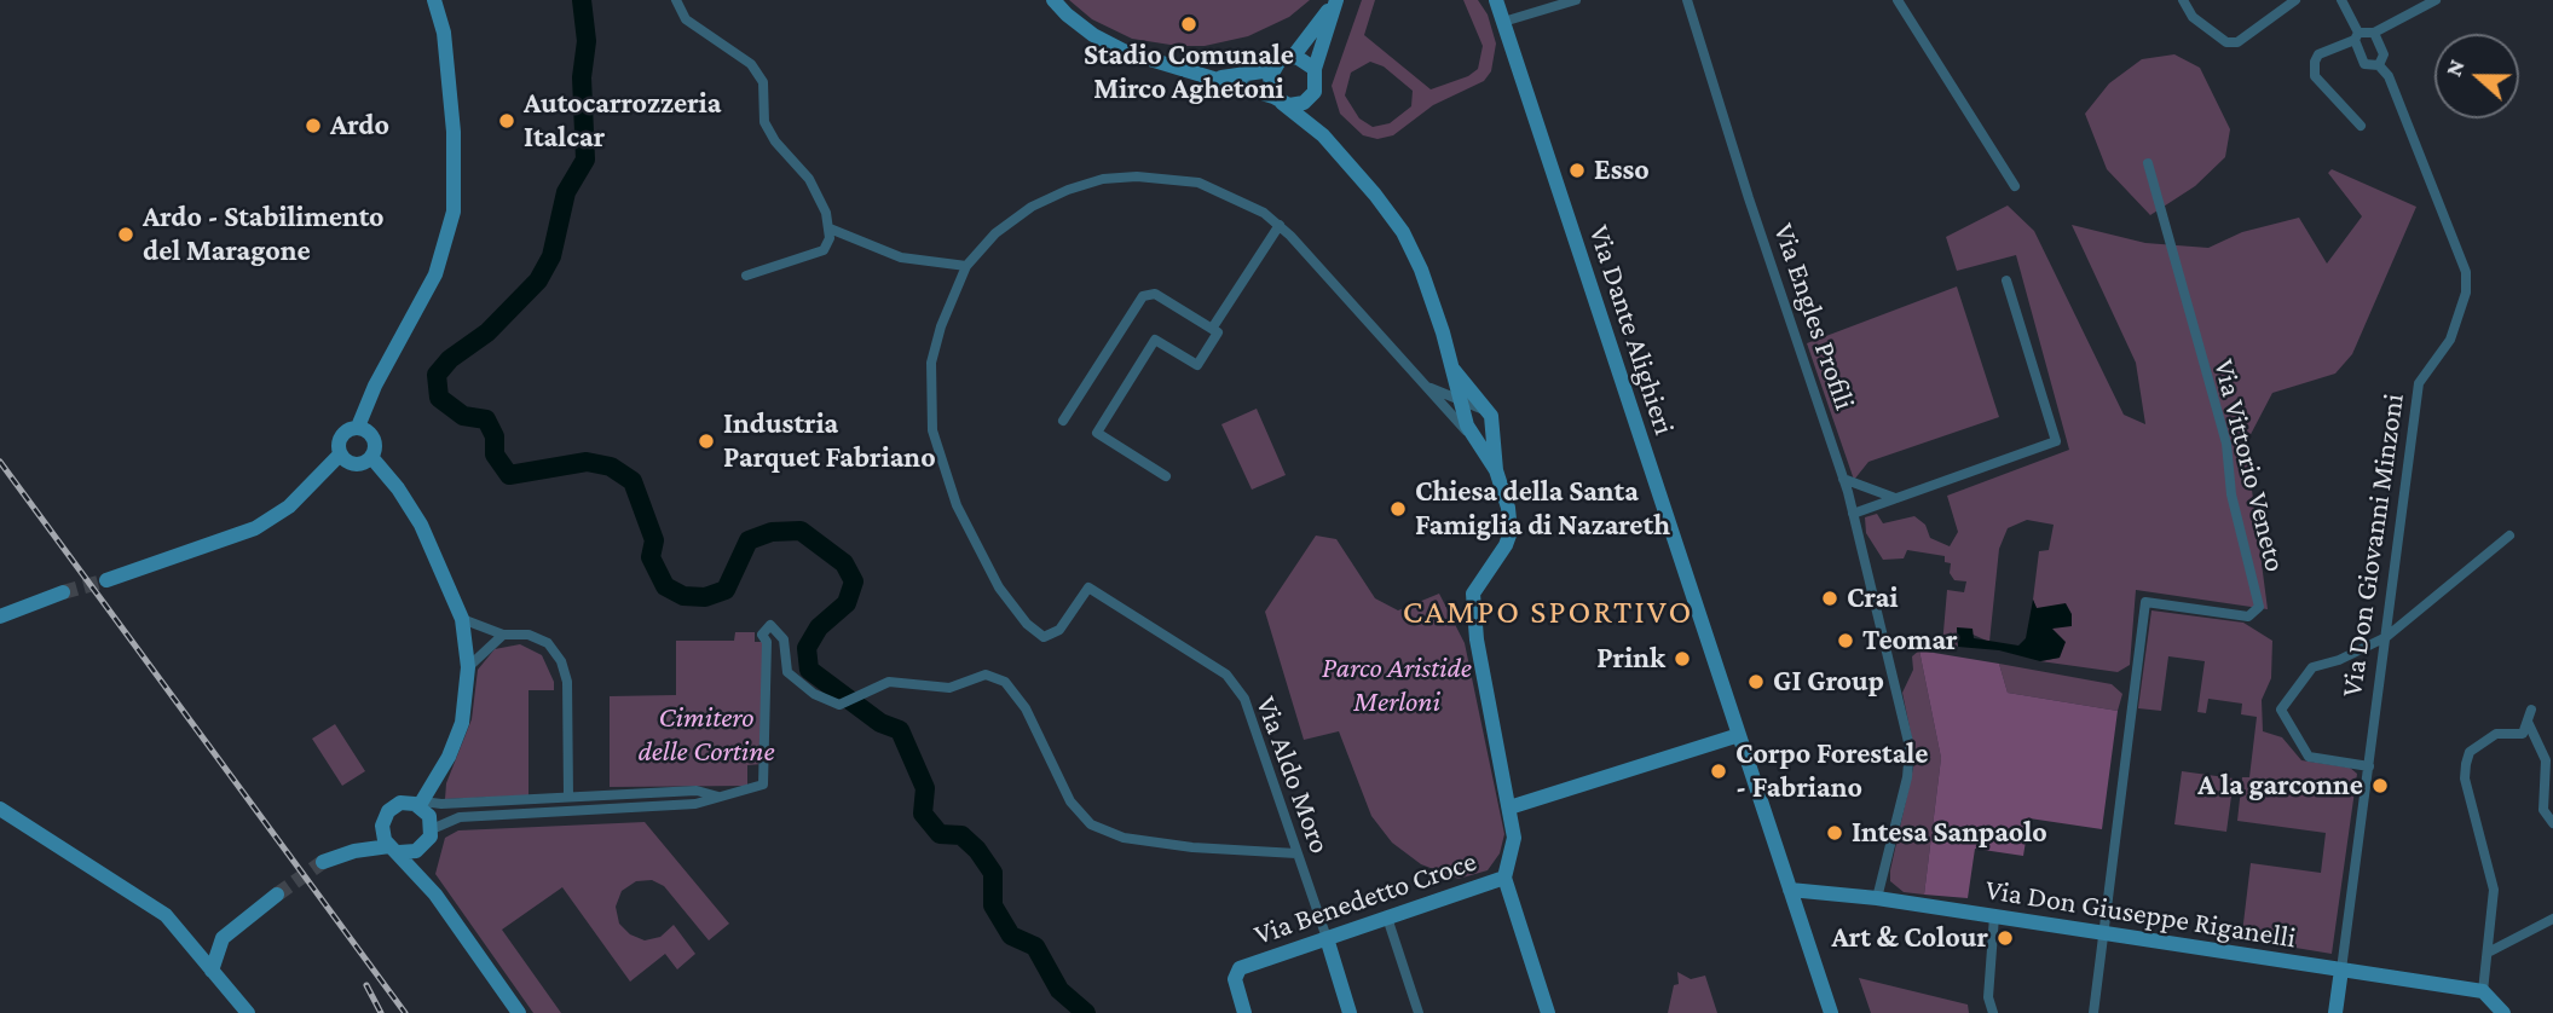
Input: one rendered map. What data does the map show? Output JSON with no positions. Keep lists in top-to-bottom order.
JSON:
{
  "streets": {
    "street": [
      "Via Engles Profili",
      "Via Dante Alighieri",
      "Via Vittorio Veneto",
      "Via Don Giovanni Minzoni",
      "Via Aldo Moro",
      "Via Benedetto Croce",
      "Via Don Giuseppe Riganelli"
    ]
  },
  "crossings": [
    ["Via Engles Profili", "Via Don Giuseppe Riganelli"],
    ["Via Dante Alighieri", "Via Don Giuseppe Riganelli"],
    ["Via Vittorio Veneto", "Via Don Giuseppe Riganelli"],
    ["Via Don Giovanni Minzoni", "Via Don Giuseppe Riganelli"],
    ["Via Aldo Moro", "Via Benedetto Croce"]
  ],
  "districts": ["CAMPO SPORTIVO"],
  "parks": ["Parco Aristide Merloni", "Cimitero delle Cortine"],
  "places": [
    "Stadio Comunale Mirco Aghetoni",
    "Autocarrozzeria Italcar",
    "Ardo",
    "Esso",
    "Ardo - Stabilimento del Maragone",
    "Industria Parquet Fabriano",
    "Chiesa della Santa Famiglia di Nazareth",
    "Crai",
    "Teomar",
    "Prink",
    "GI Group",
    "Corpo Forestale - Fabriano",
    "A la garconne",
    "Intesa Sanpaolo",
    "Art & Colour"
  ],
  "north": "left"
}
